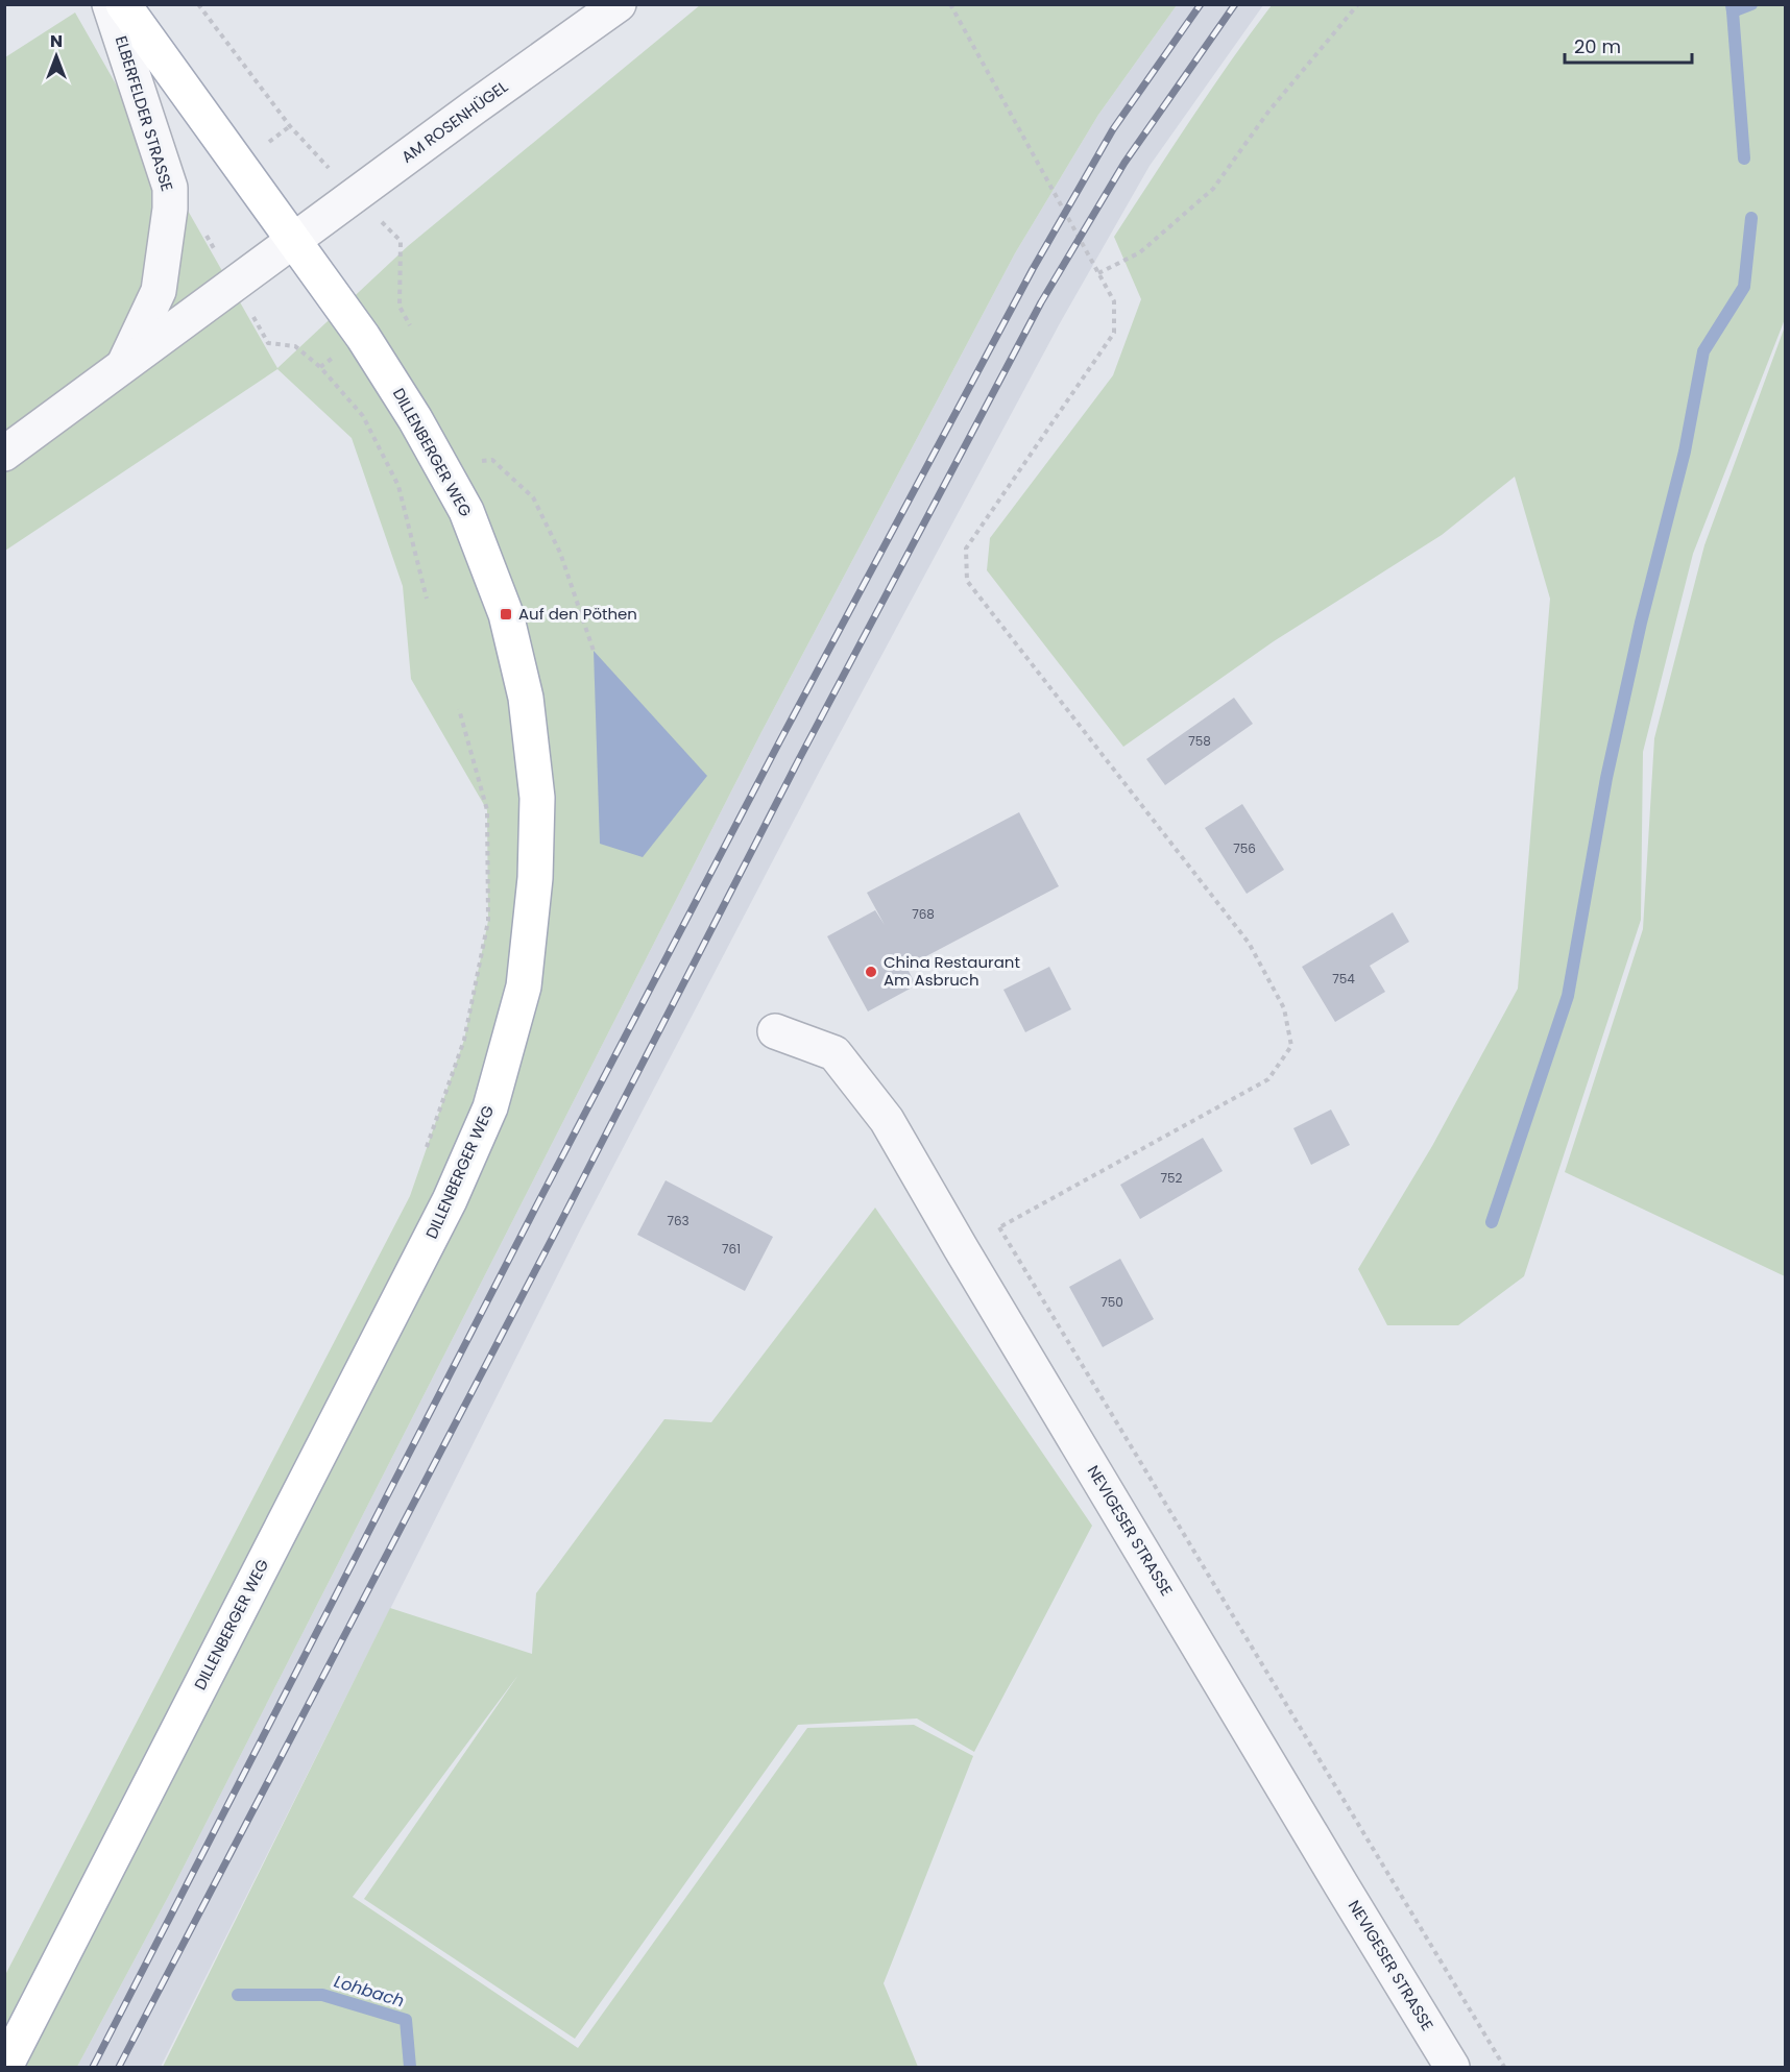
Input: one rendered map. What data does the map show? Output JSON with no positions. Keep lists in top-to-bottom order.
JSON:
{
  "streets": {
    "main road": ["ELBERFELDER STRASSE", "DILLENBERGER WEG"],
    "street": ["AM ROSENHÜGEL", "NEVIGESER STRASSE"]
  },
  "crossings": [
    ["ELBERFELDER STRASSE", "AM ROSENHÜGEL"],
    ["ELBERFELDER STRASSE", "DILLENBERGER WEG"],
    ["AM ROSENHÜGEL", "DILLENBERGER WEG"]
  ],
  "water": ["Lohbach"],
  "places": {
    "transit": ["Auf den Pöthen"],
    "other": ["China Restaurant Am Asbruch"]
  },
  "house_numbers": [
    "758",
    "756",
    "768",
    "754",
    "752",
    "763",
    "761",
    "750"
  ],
  "scale_bar": "20 m",
  "north": "top"
}
